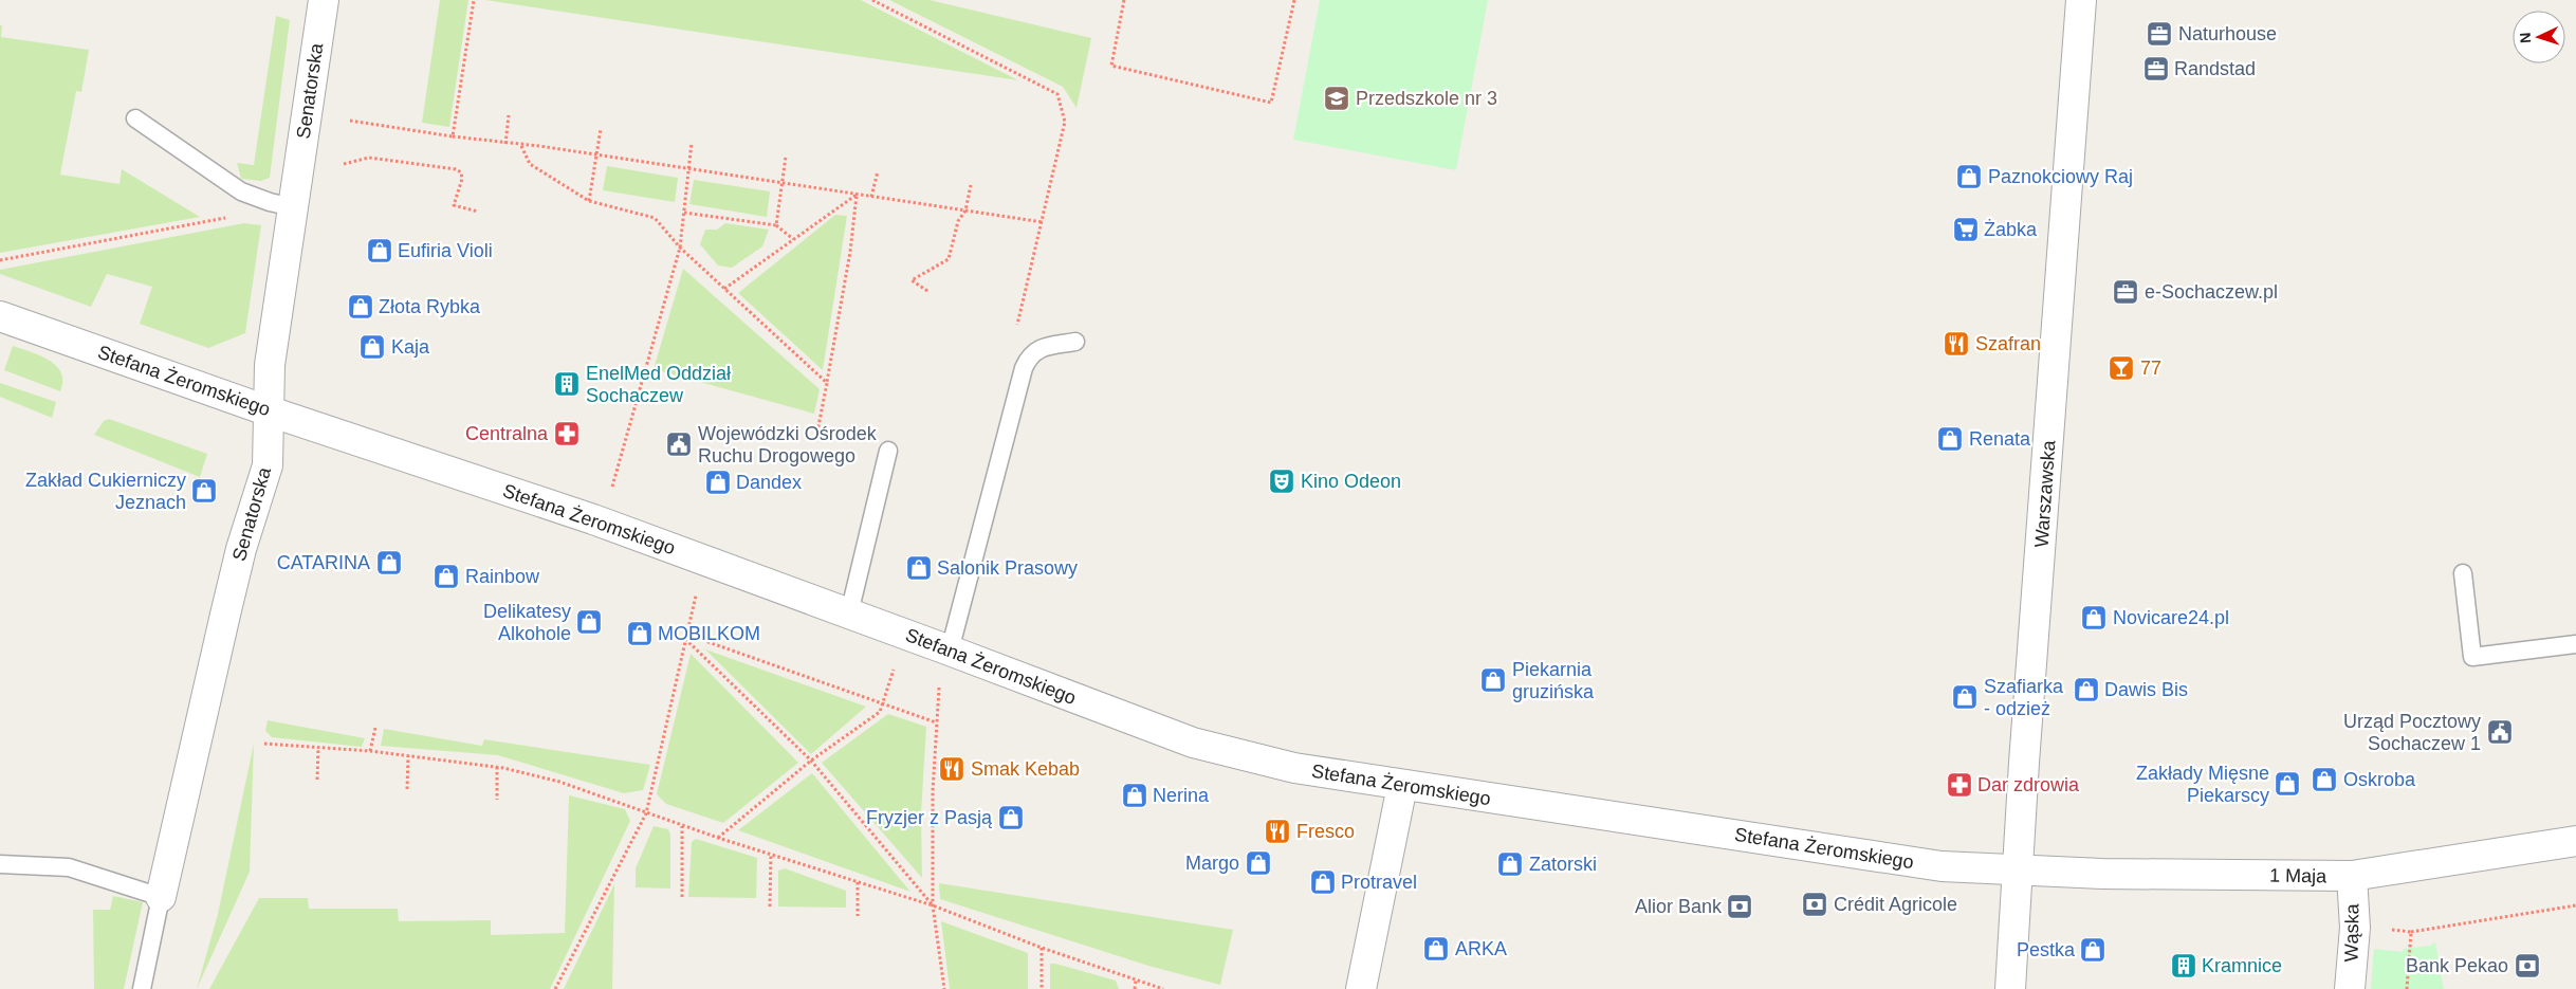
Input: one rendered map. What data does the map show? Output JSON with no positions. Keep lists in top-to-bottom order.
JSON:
{
  "streets": {
    "street": [
      "Senatorska",
      "Stefana Żeromskiego",
      "Warszawska",
      "1 Maja",
      "Wąska"
    ]
  },
  "crossings": [
    ["Senatorska", "Stefana Żeromskiego"],
    ["Stefana Żeromskiego", "Warszawska"],
    ["Stefana Żeromskiego", "1 Maja"],
    ["Warszawska", "1 Maja"],
    ["1 Maja", "Wąska"]
  ],
  "places": {
    "office": ["Naturhouse", "Randstad", "e-Sochaczew.pl"],
    "school or university": ["Przedszkole nr 3"],
    "shop": [
      "Paznokciowy Raj",
      "Eufiria Violi",
      "Złota Rybka",
      "Kaja",
      "Renata",
      "Dandex",
      "Zakład Cukierniczy Jeznach",
      "CATARINA",
      "Salonik Prasowy",
      "Rainbow",
      "Novicare24.pl",
      "Delikatesy Alkohole",
      "MOBILKOM",
      "Piekarnia gruzińska",
      "Dawis Bis",
      "Szafiarka - odzież",
      "Oskroba",
      "Zakłady Mięsne Piekarscy",
      "Nerina",
      "Fryzjer z Pasją",
      "Margo",
      "Zatorski",
      "Protravel",
      "ARKA",
      "Pestka"
    ],
    "supermarket": ["Żabka"],
    "restaurant": ["Szafran", "Smak Kebab", "Fresco"],
    "bar": ["77"],
    "building": ["EnelMed Oddział Sochaczew", "Kramnice"],
    "pharmacy": ["Centralna", "Dar zdrowia"],
    "public building": ["Wojewódzki Ośrodek Ruchu Drogowego", "Urząd Pocztowy Sochaczew 1"],
    "theatre": ["Kino Odeon"],
    "bank": ["Crédit Agricole", "Alior Bank", "Bank Pekao"]
  },
  "north": "left"
}
